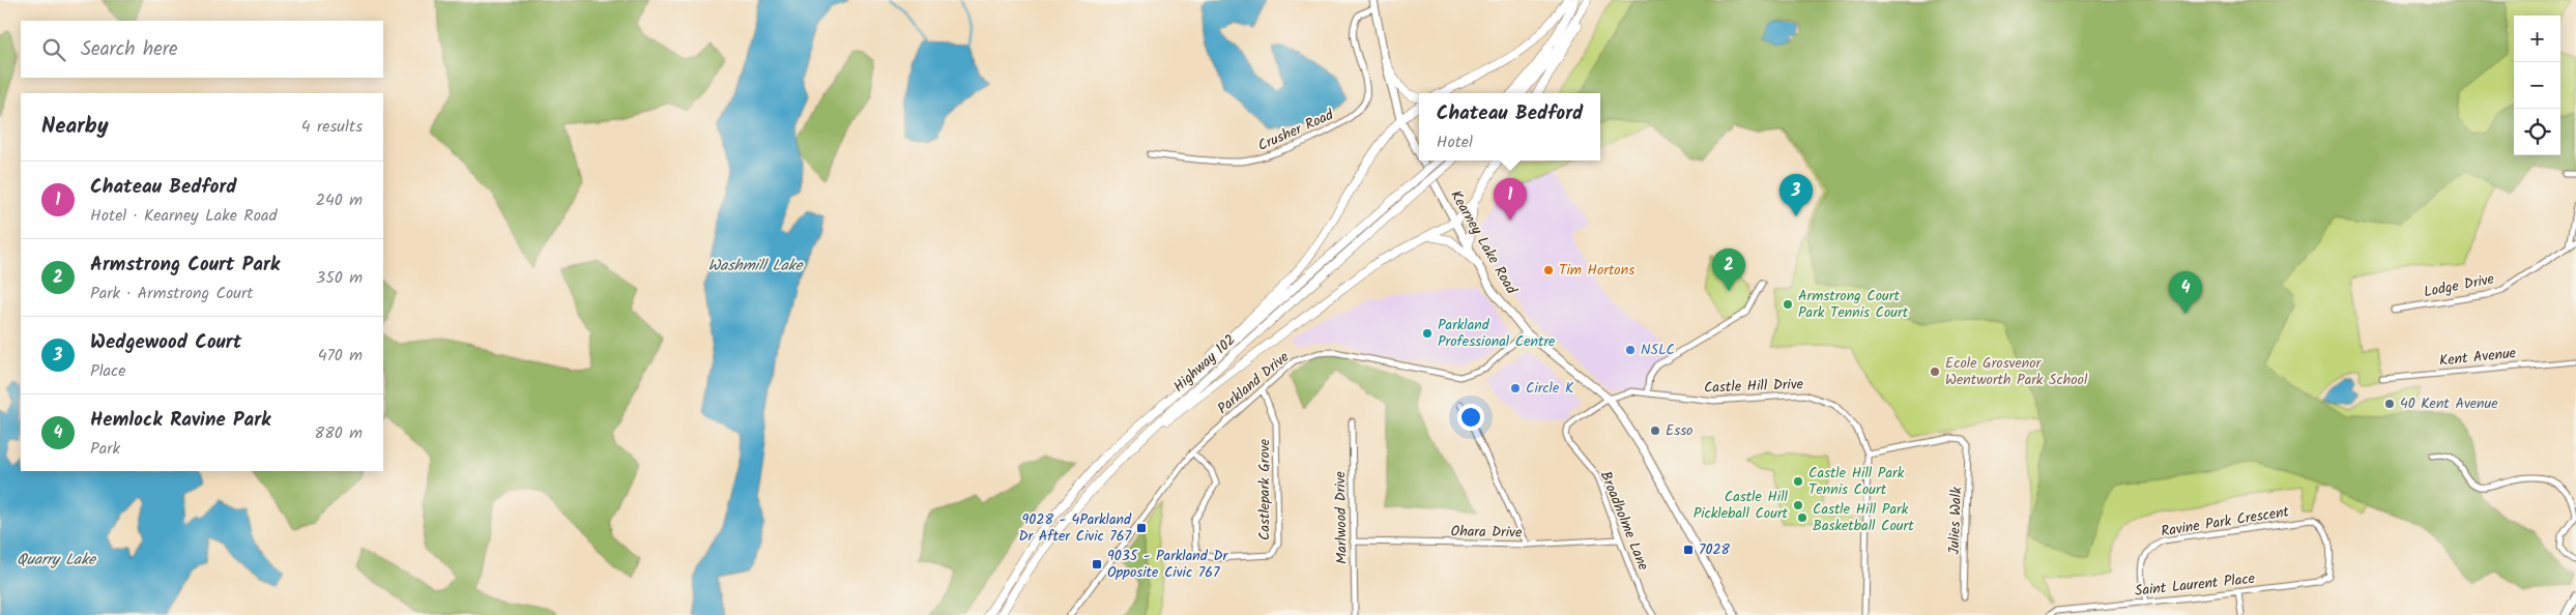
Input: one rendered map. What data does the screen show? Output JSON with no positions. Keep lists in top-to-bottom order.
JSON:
{
  "streets": {
    "highway": ["Highway 102"],
    "main road": ["Kearney Lake Road"],
    "street": [
      "Crusher Road",
      "Lodge Drive",
      "Kent Avenue",
      "Parkland Drive",
      "Castle Hill Drive",
      "Castlepark Grove",
      "Marlwood Drive",
      "Broadholme Lane",
      "Julies Walk",
      "Ravine Park Crescent",
      "Ohara Drive",
      "Saint Laurent Place"
    ]
  },
  "crossings": [
    ["Crusher Road", "Kearney Lake Road"],
    ["Kearney Lake Road", "Parkland Drive"],
    ["Kearney Lake Road", "Castle Hill Drive"],
    ["Kearney Lake Road", "Broadholme Lane"],
    ["Parkland Drive", "Castlepark Grove"],
    ["Castle Hill Drive", "Broadholme Lane"],
    ["Castle Hill Drive", "Julies Walk"],
    ["Marlwood Drive", "Ohara Drive"],
    ["Broadholme Lane", "Ohara Drive"],
    ["Ravine Park Crescent", "Saint Laurent Place"]
  ],
  "water": ["Washmill Lake", "Quarry Lake"],
  "places": {
    "other": [
      "Tim Hortons",
      "Armstrong Court Park Tennis Court",
      "Parkland Professional Centre",
      "NSLC",
      "Ecole Grosvenor Wentworth Park School",
      "Circle K",
      "40 Kent Avenue",
      "Esso",
      "Castle Hill Park Tennis Court",
      "Castle Hill Pickleball Court",
      "Castle Hill Park Basketball Court"
    ],
    "transit": ["9028 - 4Parkland Dr After Civic 767", "7028", "9035 - Parkland Dr Opposite Civic 767"]
  },
  "page": {
    "map_buttons": ["+", "−"],
    "search": "Search here",
    "popup": ["Chateau Bedford", "Hotel"],
    "heading": ["Nearby", "4 results"],
    "list": [
      {
        "mark": "1",
        "name": "Chateau Bedford",
        "note": "Hotel · Kearney Lake Road",
        "value": "240 m"
      },
      {
        "mark": "2",
        "name": "Armstrong Court Park",
        "note": "Park · Armstrong Court",
        "value": "350 m"
      },
      {
        "mark": "3",
        "name": "Wedgewood Court",
        "note": "Place",
        "value": "470 m"
      },
      {
        "mark": "4",
        "name": "Hemlock Ravine Park",
        "note": "Park",
        "value": "880 m"
      }
    ],
    "pins": [
      "3",
      "1",
      "2",
      "4"
    ]
  }
}
